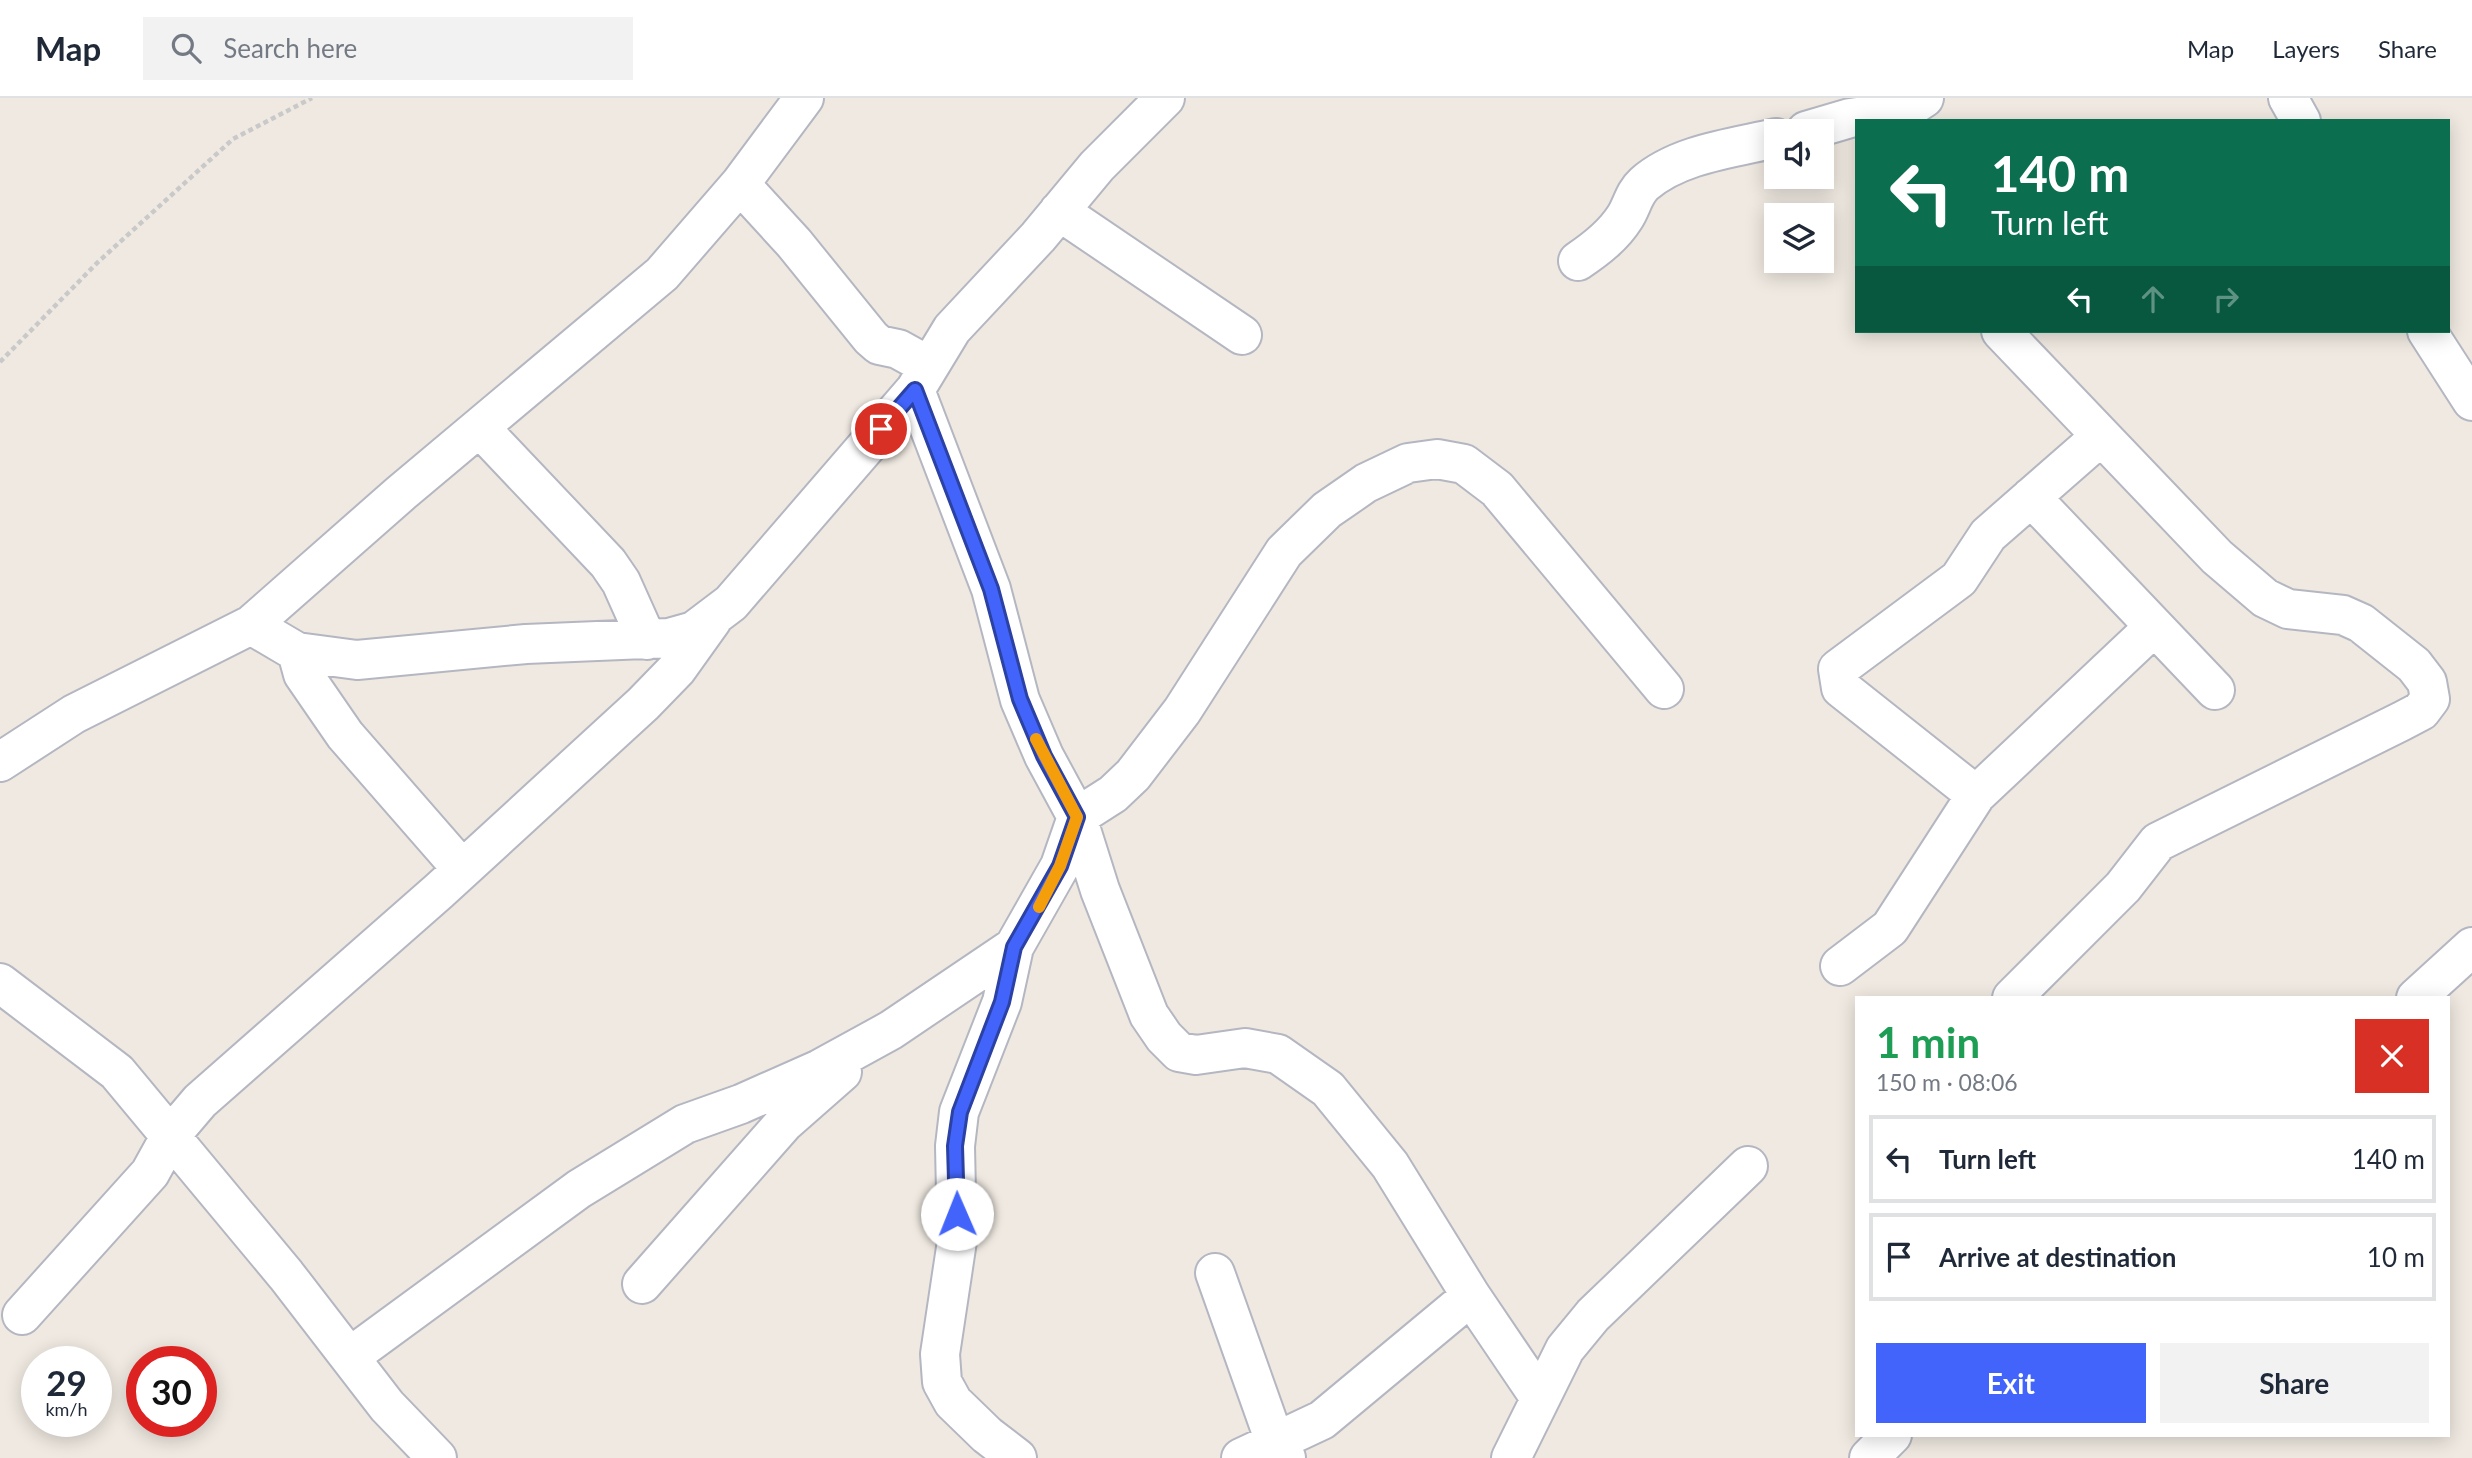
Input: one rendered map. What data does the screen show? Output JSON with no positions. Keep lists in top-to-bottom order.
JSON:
{
  "page": {
    "header": "Map",
    "search": "Search here",
    "nav": ["Map", "Layers", "Share"],
    "turn": ["140 m", "Turn left"],
    "heading": ["1 min", "150 m · 08:06"],
    "list": [
      {
        "name": "Turn left",
        "value": "140 m"
      },
      {
        "name": "Arrive at destination",
        "value": "10 m"
      }
    ],
    "buttons": ["Exit", "Share"],
    "speed": "29 km/h",
    "limit": "30"
  }
}
